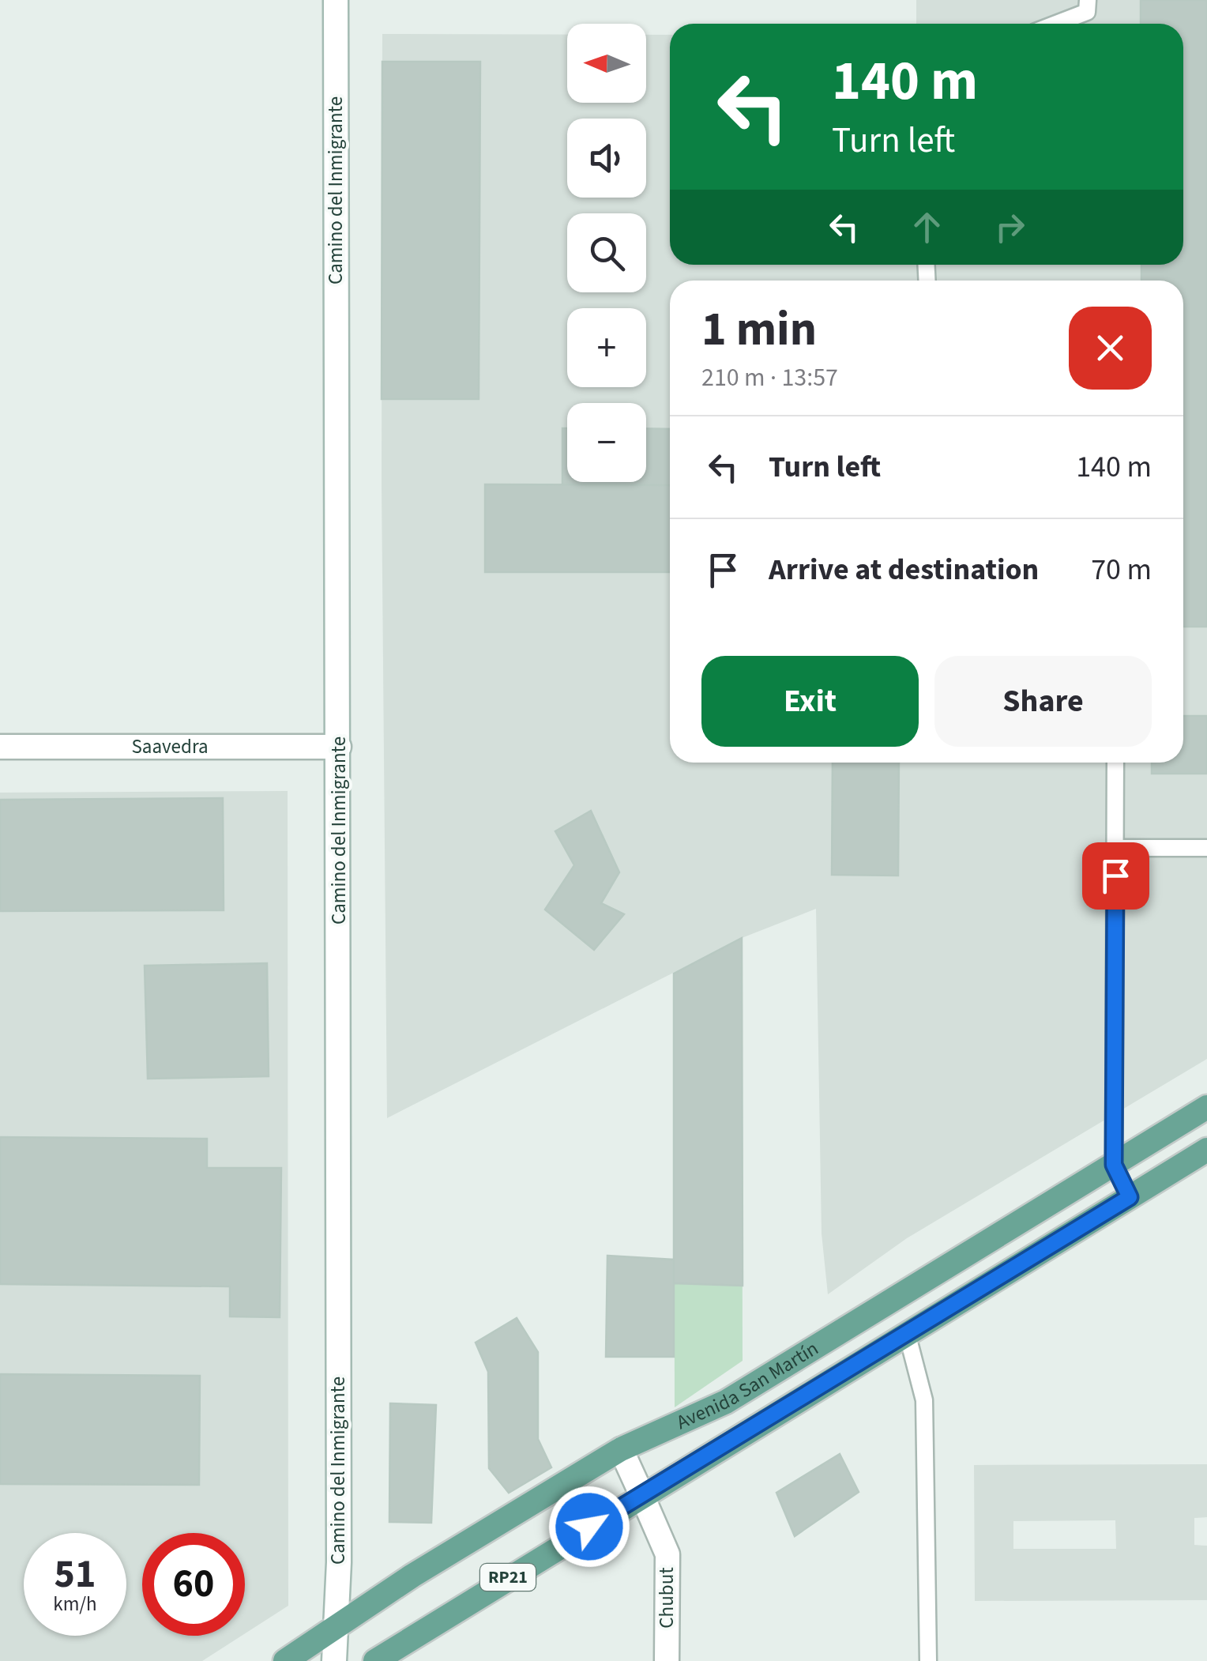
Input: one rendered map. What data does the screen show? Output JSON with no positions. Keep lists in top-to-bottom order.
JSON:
{
  "streets": {
    "main road": [
      "Camino del Inmigrante",
      "Saavedra",
      "Avenida San Martín",
      "RP21",
      "Chubut"
    ]
  },
  "crossings": [
    ["Camino del Inmigrante", "Saavedra"],
    ["Camino del Inmigrante", "Avenida San Martín"],
    ["Avenida San Martín", "Chubut"]
  ],
  "north": "left",
  "page": {
    "map_buttons": ["+", "−"],
    "turn": ["140 m", "Turn left"],
    "heading": ["1 min", "210 m · 13:57"],
    "list": [
      {
        "name": "Turn left",
        "value": "140 m"
      },
      {
        "name": "Arrive at destination",
        "value": "70 m"
      }
    ],
    "buttons": ["Exit", "Share"],
    "speed": "51 km/h",
    "limit": "60"
  }
}
